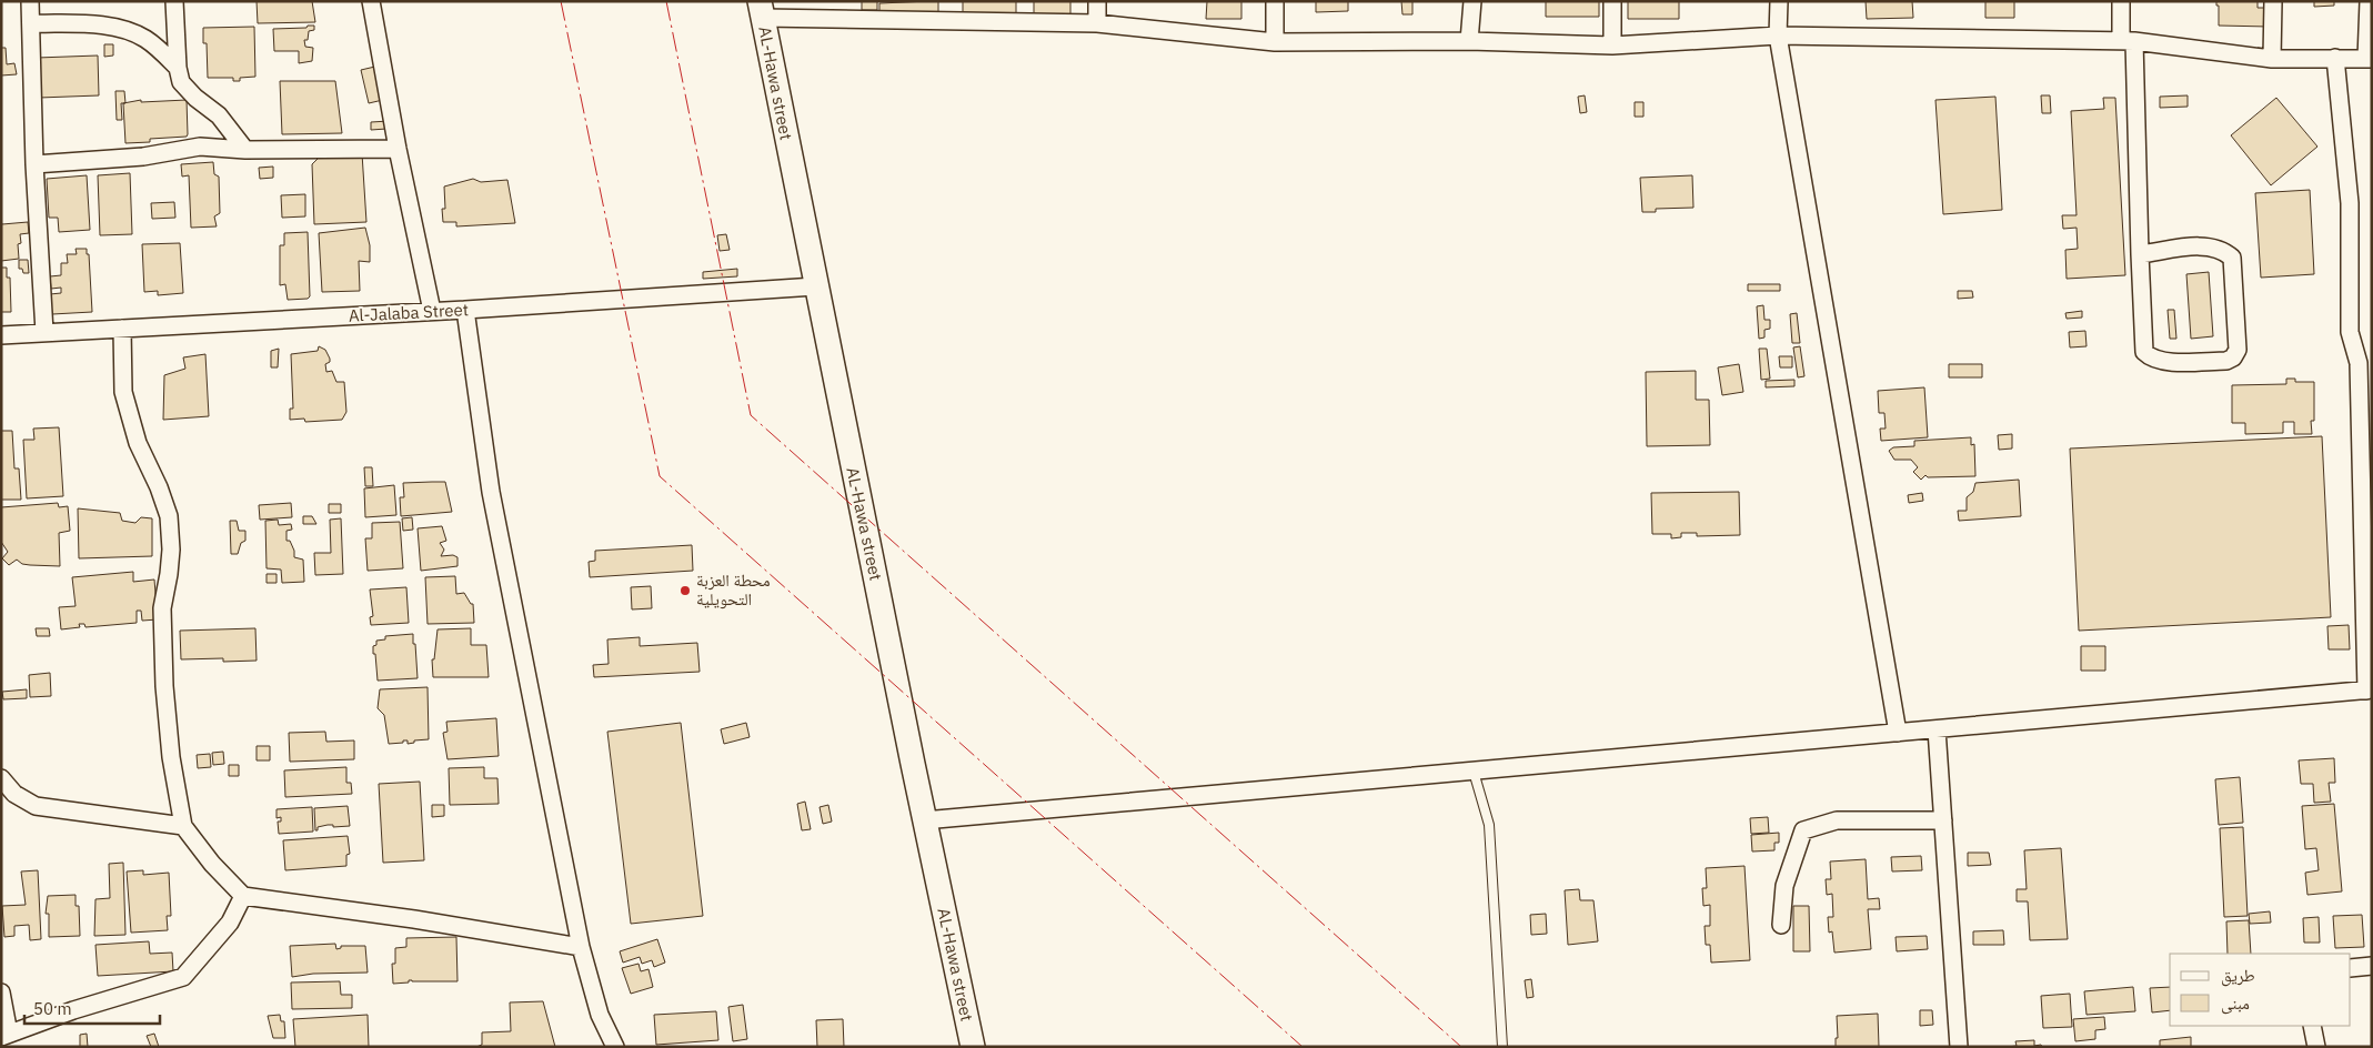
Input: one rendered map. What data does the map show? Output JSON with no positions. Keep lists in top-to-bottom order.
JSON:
{
  "streets": {
    "street": ["AL-Hawa street", "Al-Jalaba Street"]
  },
  "crossings": [
    ["AL-Hawa street", "Al-Jalaba Street"]
  ],
  "places": ["محطة العزبة التحويلية"],
  "legend": ["طريق", "مبنى"],
  "scale_bar": "50 m"
}
